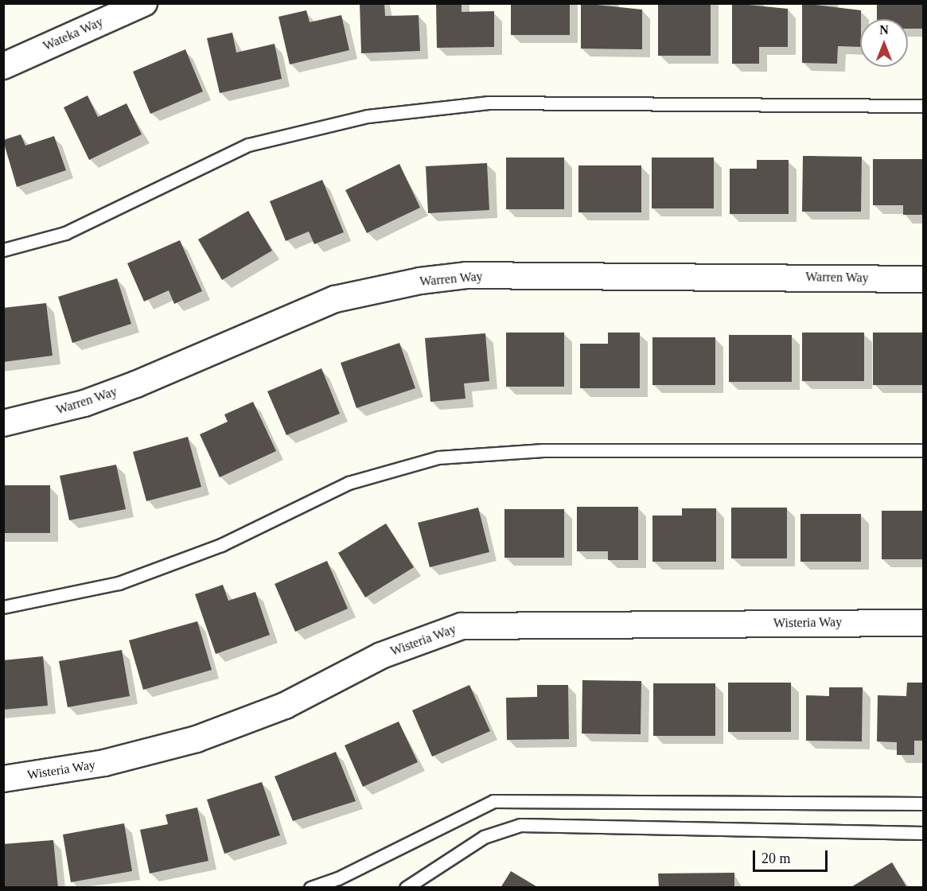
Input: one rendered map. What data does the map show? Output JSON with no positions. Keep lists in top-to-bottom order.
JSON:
{
  "streets": {
    "street": ["Wateka Way", "Warren Way", "Wisteria Way"]
  },
  "scale_bar": "20 m",
  "north": "top"
}
